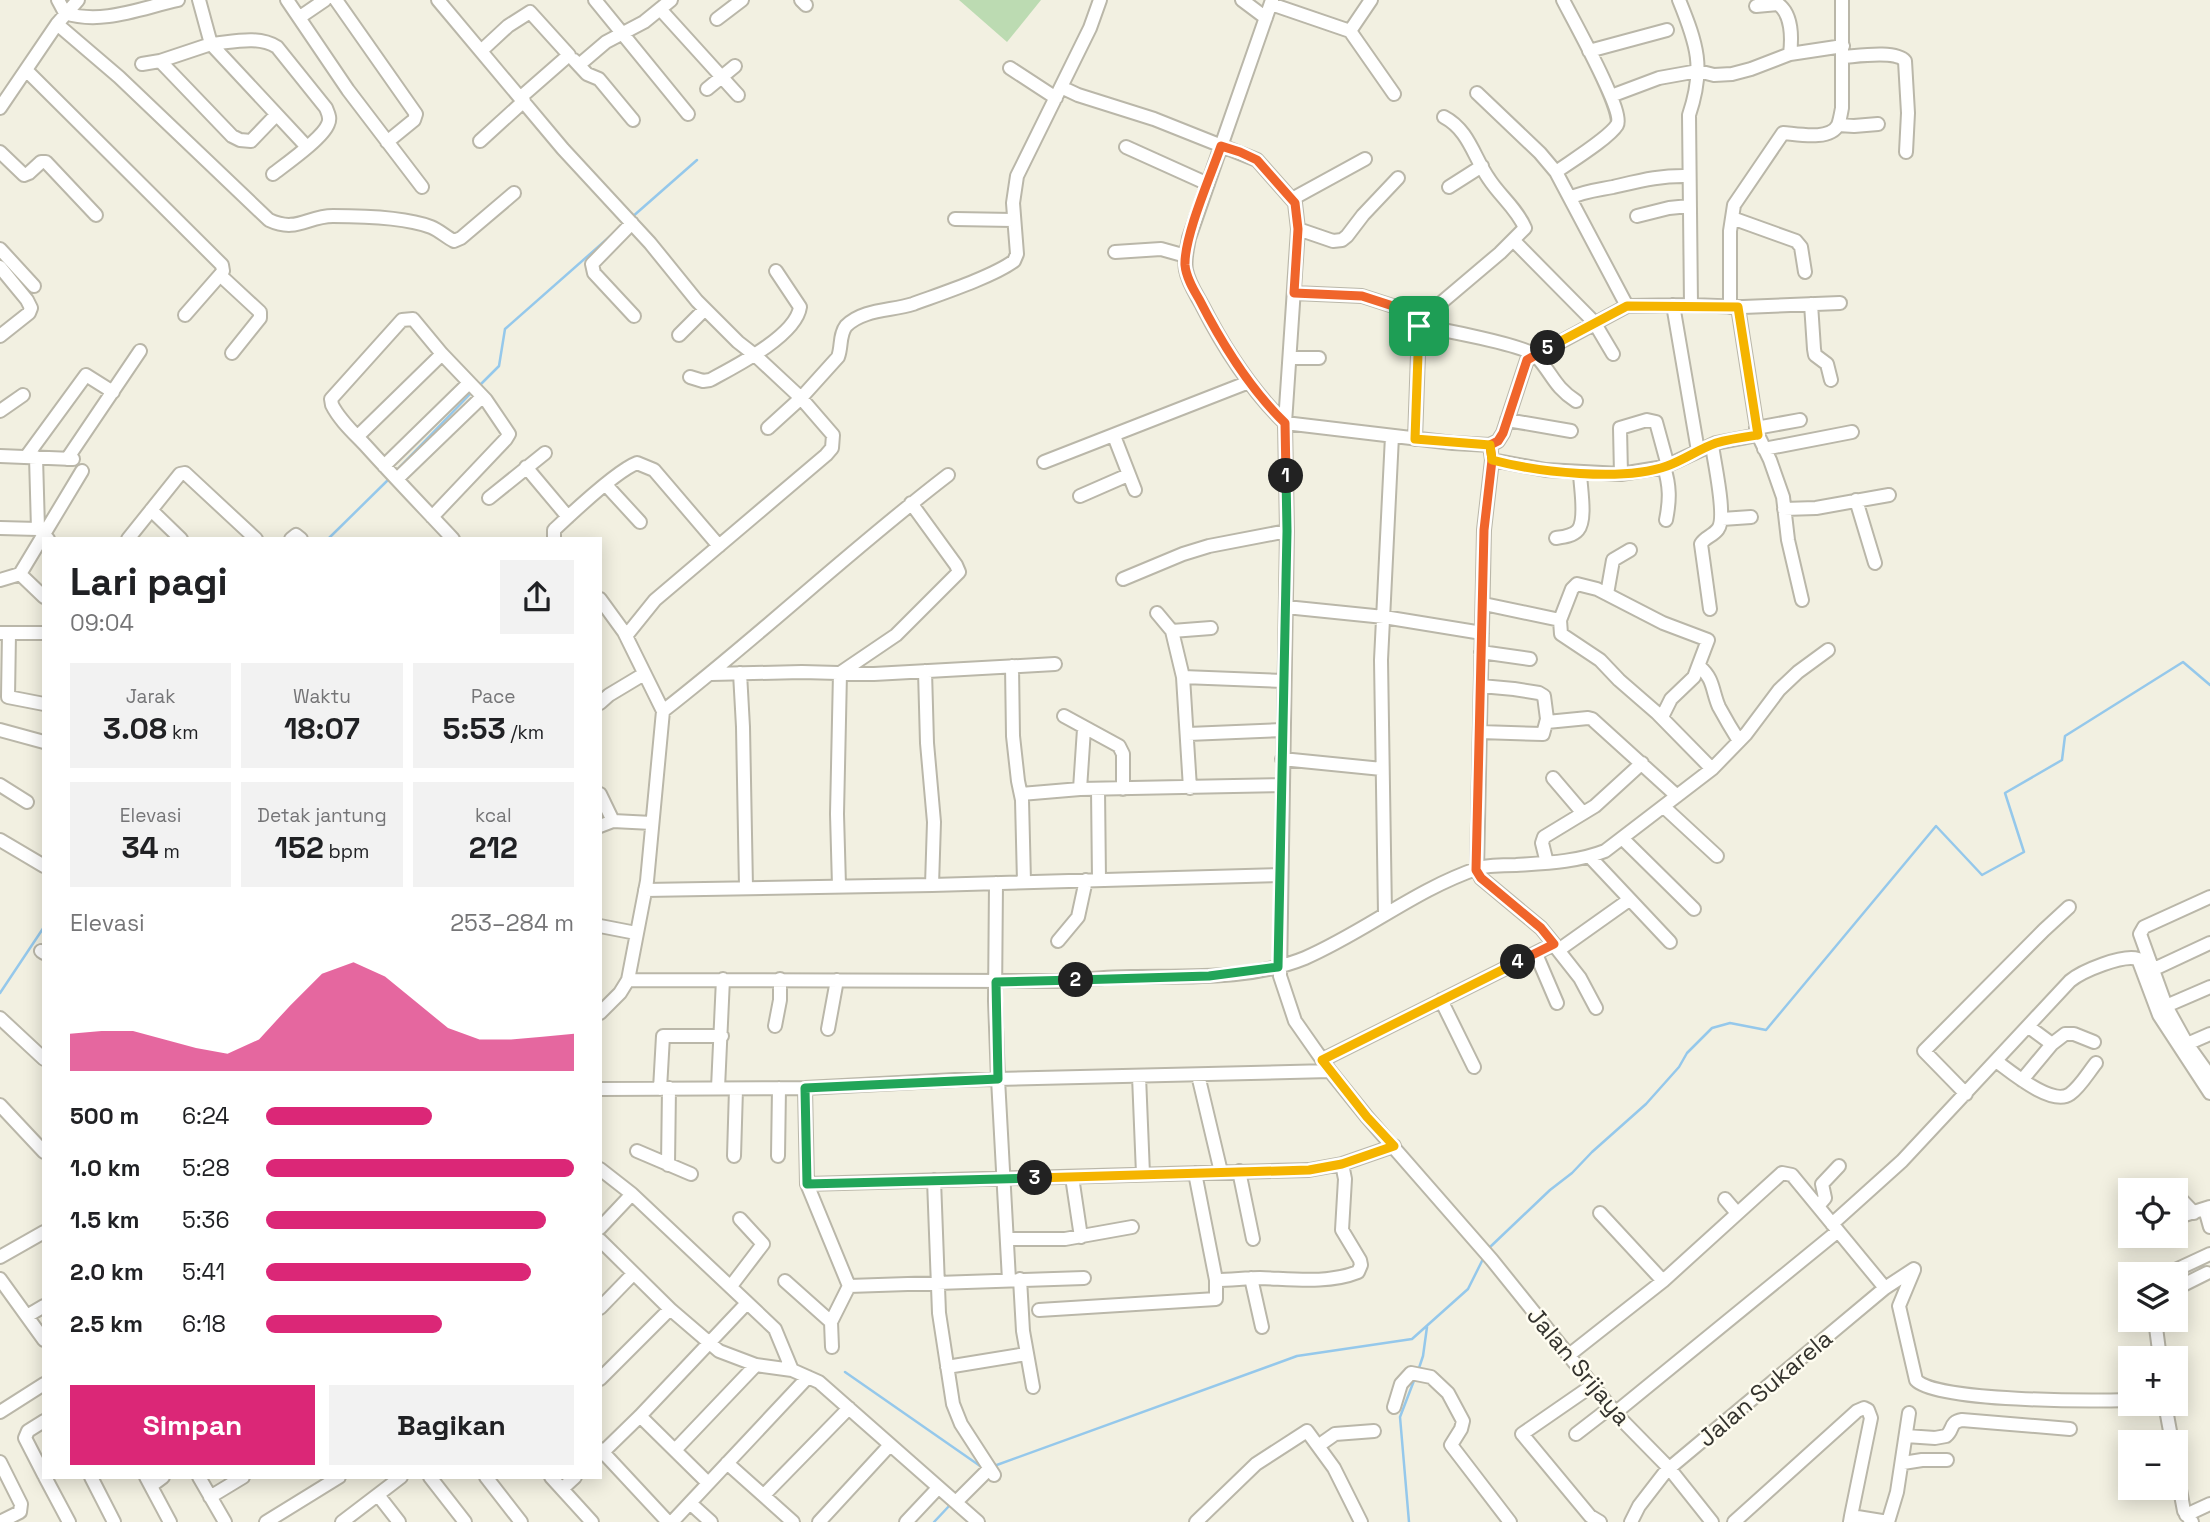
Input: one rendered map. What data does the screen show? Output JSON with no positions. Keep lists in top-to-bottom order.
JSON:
{
  "streets": {
    "street": ["Jalan Srijaya", "Jalan Sukarela"]
  },
  "crossings": [
    ["Jalan Srijaya", "Jalan Sukarela"]
  ],
  "page": {
    "pins": [
      "5",
      "1",
      "4",
      "2",
      "3"
    ],
    "heading": ["Lari pagi", "09:04"],
    "stats": [
      ["Jarak", "3.08 km"],
      ["Waktu", "18:07"],
      ["Pace", "5:53 /km"],
      ["Elevasi", "34 m"],
      ["Detak jantung", "152 bpm"],
      ["kcal", "212"]
    ],
    "chart": ["Elevasi", "253–284 m"],
    "list": [
      {
        "name": "500 m",
        "note": "6:24"
      },
      {
        "name": "1.0 km",
        "note": "5:28"
      },
      {
        "name": "1.5 km",
        "note": "5:36"
      },
      {
        "name": "2.0 km",
        "note": "5:41"
      },
      {
        "name": "2.5 km",
        "note": "6:18"
      }
    ],
    "map_buttons": ["+", "−"],
    "buttons": ["Simpan", "Bagikan"]
  }
}
